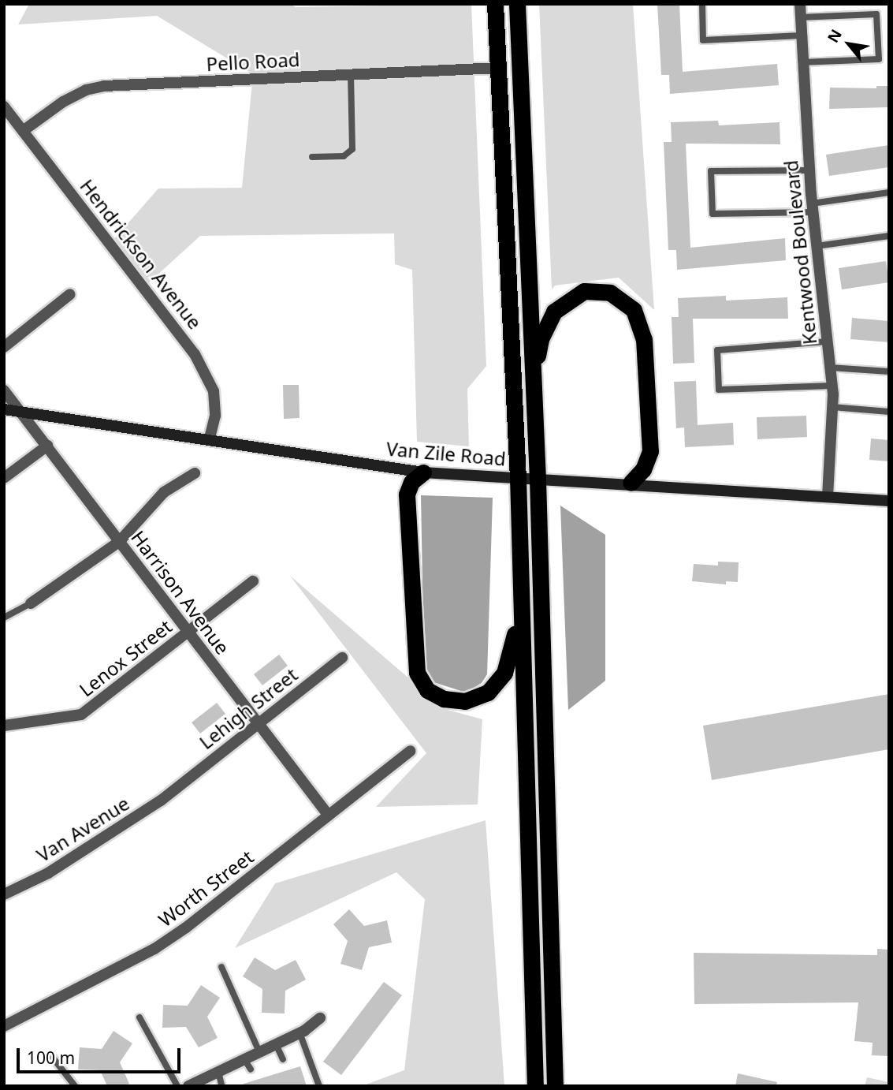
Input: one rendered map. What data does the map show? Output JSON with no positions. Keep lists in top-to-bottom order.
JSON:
{
  "streets": {
    "street": [
      "Pello Road",
      "Kentwood Boulevard",
      "Hendrickson Avenue",
      "Van Zile Road",
      "Harrison Avenue",
      "Lenox Street",
      "Lehigh Street",
      "Van Avenue",
      "Worth Street"
    ]
  },
  "crossings": [
    ["Pello Road", "Hendrickson Avenue"],
    ["Kentwood Boulevard", "Van Zile Road"],
    ["Hendrickson Avenue", "Van Zile Road"],
    ["Van Zile Road", "Harrison Avenue"],
    ["Harrison Avenue", "Lenox Street"],
    ["Harrison Avenue", "Lehigh Street"],
    ["Harrison Avenue", "Worth Street"],
    ["Lehigh Street", "Van Avenue"]
  ],
  "scale_bar": "100 m",
  "north": "top left"
}
